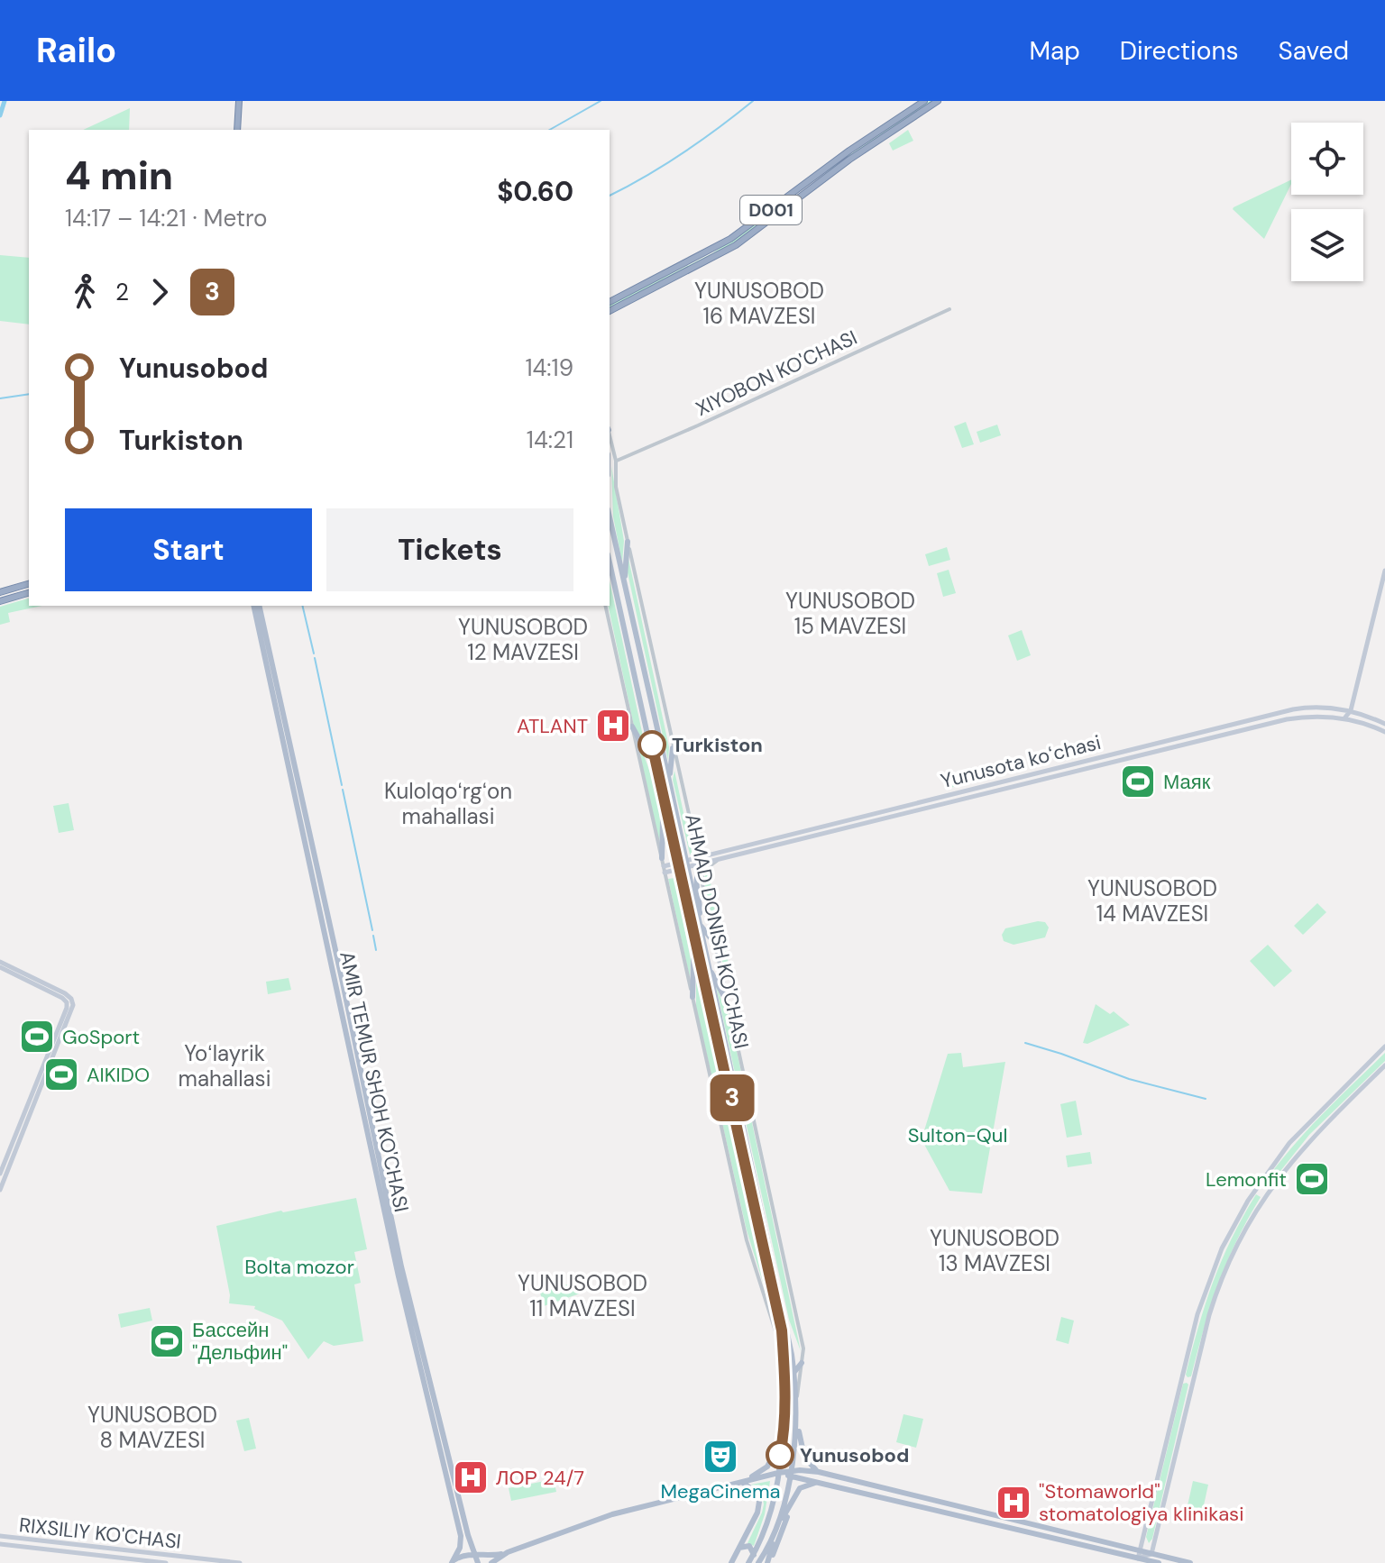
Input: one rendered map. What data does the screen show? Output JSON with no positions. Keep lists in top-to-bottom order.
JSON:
{
  "streets": {
    "highway": ["D001"],
    "main road": [
      "Yunusota koʻchasi",
      "AHMAD DONISH KO'CHASI",
      "AMIR TEMUR SHOH KO'CHASI",
      "RIXSILIY KO'CHASI"
    ],
    "street": ["XIYOBON KO'CHASI"]
  },
  "crossings": [
    ["XIYOBON KO'CHASI", "AHMAD DONISH KO'CHASI"],
    ["Yunusota koʻchasi", "AHMAD DONISH KO'CHASI"]
  ],
  "districts": [
    "YUNUSOBOD 16 MAVZESI",
    "YUNUSOBOD 15 MAVZESI",
    "YUNUSOBOD 12 MAVZESI",
    "Kulolqoʻrgʻon mahallasi",
    "YUNUSOBOD 14 MAVZESI",
    "Yoʻlayrik mahallasi",
    "YUNUSOBOD 13 MAVZESI",
    "YUNUSOBOD 11 MAVZESI",
    "YUNUSOBOD 8 MAVZESI"
  ],
  "parks": ["Sulton-Qul", "Bolta mozor"],
  "places": {
    "hospital": ["ATLANT", "ЛОР 24/7", "\"Stomaworld\" stomatologiya klinikasi"],
    "other": ["Turkiston", "Yunusobod"],
    "sports": [
      "Маяк",
      "GoSport",
      "AIKIDO",
      "Lemonfit",
      "Бассейн \"Дельфин\""
    ],
    "theatre": ["MegaCinema"]
  },
  "lines": ["metro line 3"],
  "page": {
    "header": "Railo",
    "nav": ["Map", "Directions", "Saved"],
    "on_map": "3",
    "heading": ["4 min", "14:17 – 14:21 · Metro", "$0.60"],
    "legs": ["2", "3"],
    "list": [
      {
        "name": "Yunusobod",
        "value": "14:19"
      },
      {
        "name": "Turkiston",
        "value": "14:21"
      }
    ],
    "buttons": ["Start", "Tickets"]
  }
}
